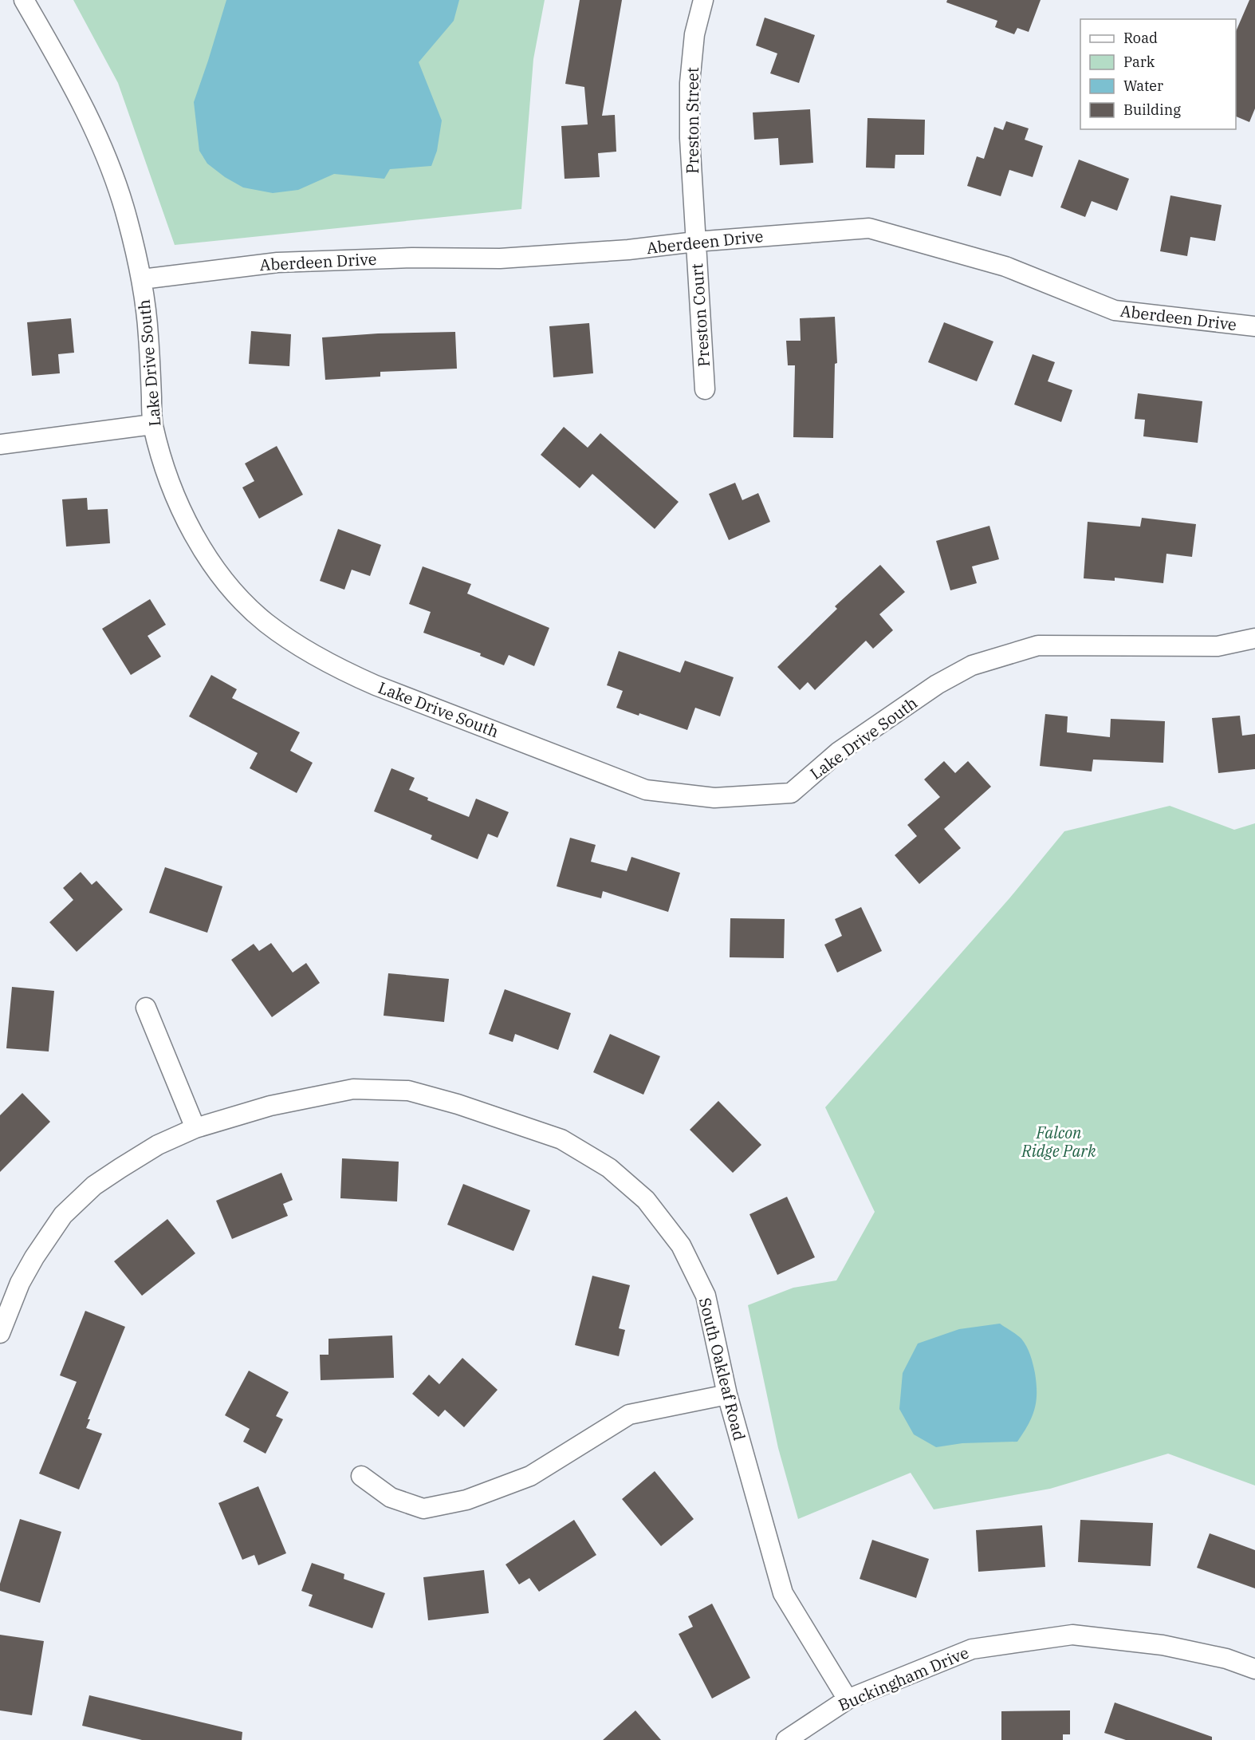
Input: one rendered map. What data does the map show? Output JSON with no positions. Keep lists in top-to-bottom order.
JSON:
{
  "streets": {
    "street": [
      "Preston Street",
      "Aberdeen Drive",
      "Preston Court",
      "Lake Drive South",
      "South Oakleaf Road",
      "Buckingham Drive"
    ]
  },
  "crossings": [
    ["Preston Street", "Aberdeen Drive"],
    ["Preston Street", "Preston Court"],
    ["Aberdeen Drive", "Preston Court"],
    ["Aberdeen Drive", "Lake Drive South"],
    ["South Oakleaf Road", "Buckingham Drive"]
  ],
  "parks": ["Falcon Ridge Park"],
  "legend": [
    "Road",
    "Park",
    "Water",
    "Building"
  ]
}
